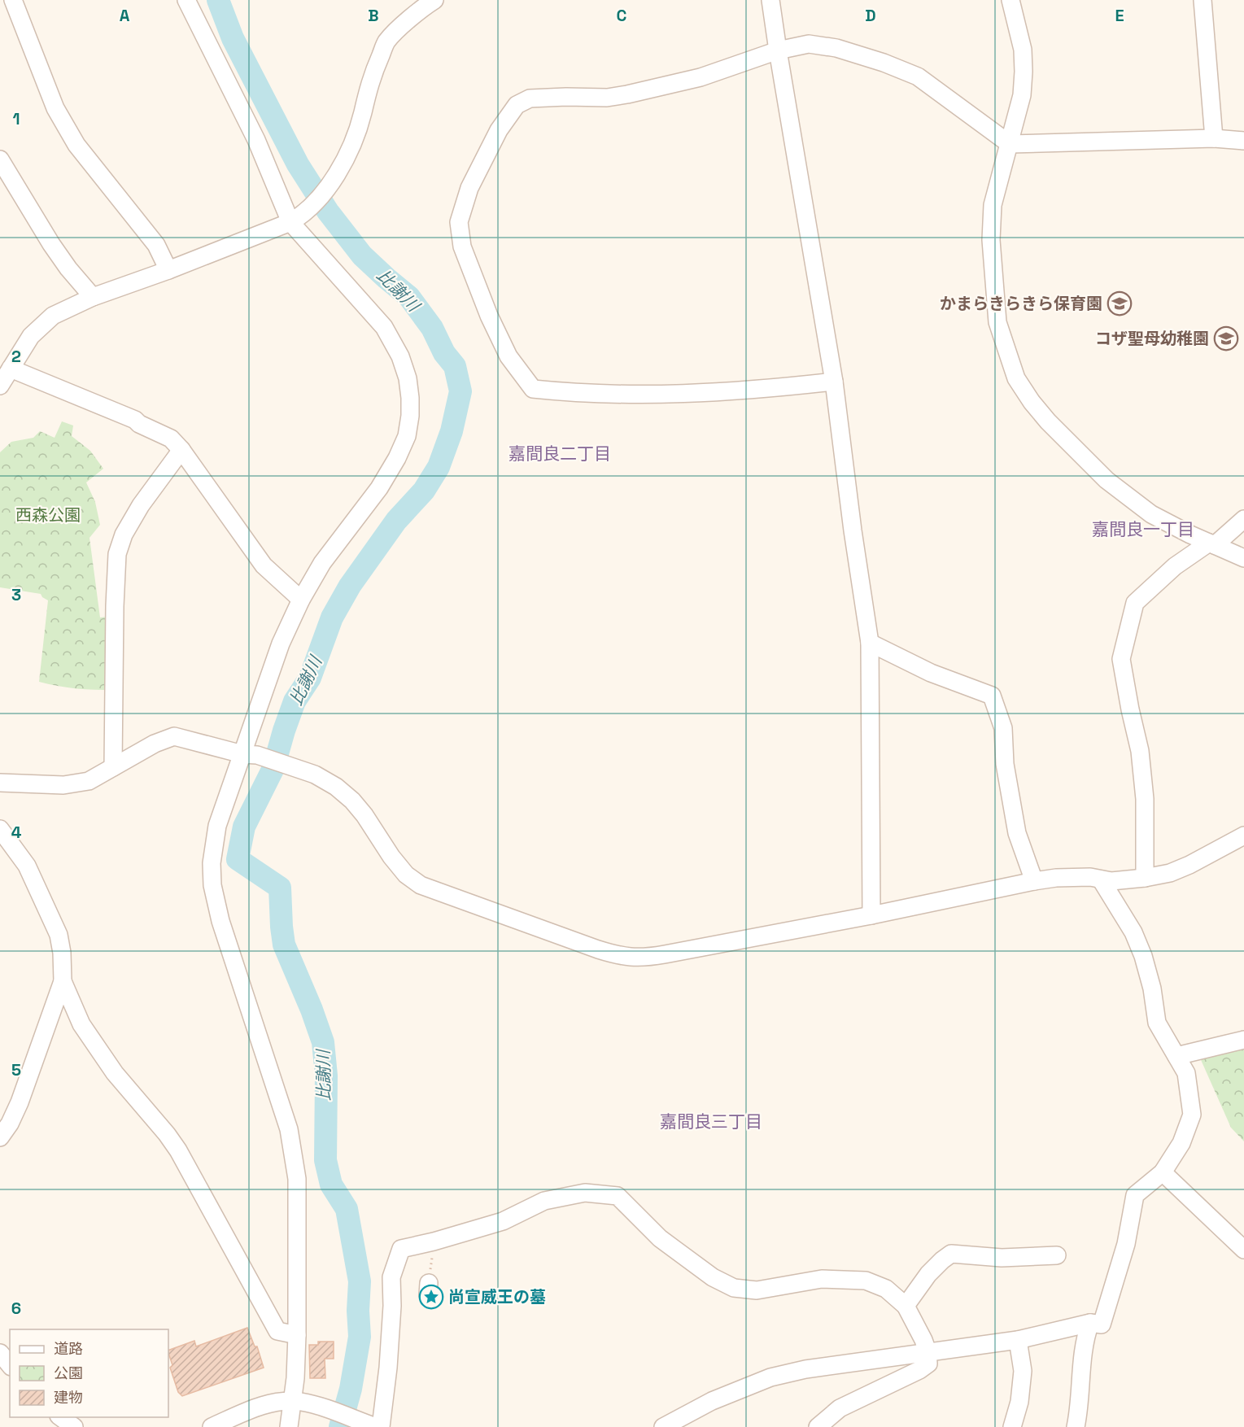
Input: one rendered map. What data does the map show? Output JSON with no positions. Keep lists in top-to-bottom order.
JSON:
{
  "districts": ["嘉間良二丁目", "嘉間良一丁目", "嘉間良三丁目"],
  "water": ["比謝川"],
  "parks": ["西森公園"],
  "places": {
    "school or university": ["かまらきらきら保育園", "コザ聖母幼稚園"],
    "place": ["尚宣威王の墓"]
  },
  "legend": ["道路", "公園", "建物"],
  "grid": {
    "columns": [
      "A",
      "B",
      "C",
      "D",
      "E"
    ],
    "rows": [
      "1",
      "2",
      "3",
      "4",
      "5",
      "6"
    ]
  }
}
